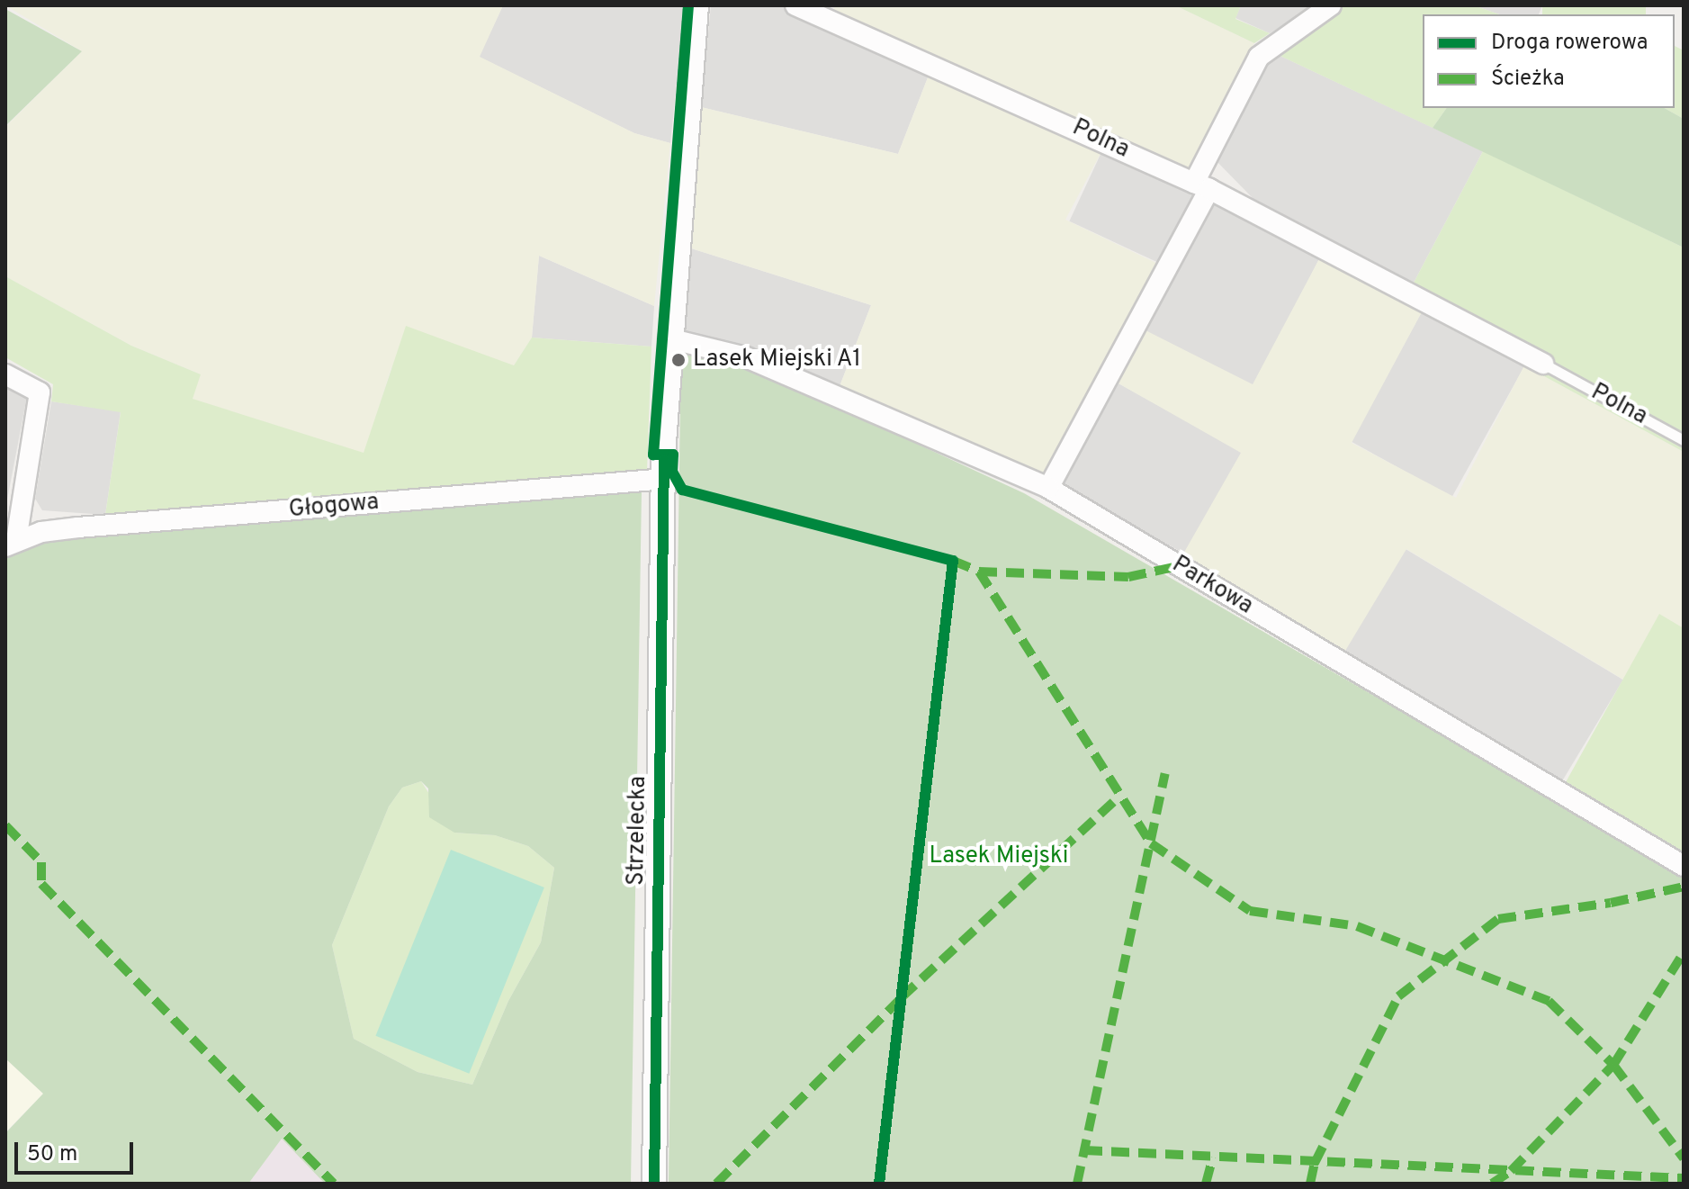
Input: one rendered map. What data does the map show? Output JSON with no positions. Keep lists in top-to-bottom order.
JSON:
{
  "streets": {
    "street": [
      "Polna",
      "Głogowa",
      "Parkowa",
      "Strzelecka"
    ]
  },
  "crossings": [
    ["Głogowa", "Strzelecka"],
    ["Parkowa", "Strzelecka"]
  ],
  "parks": ["Lasek Miejski"],
  "places": ["Lasek Miejski A1"],
  "legend": ["Droga rowerowa", "Ścieżka"],
  "scale_bar": "50 m"
}
